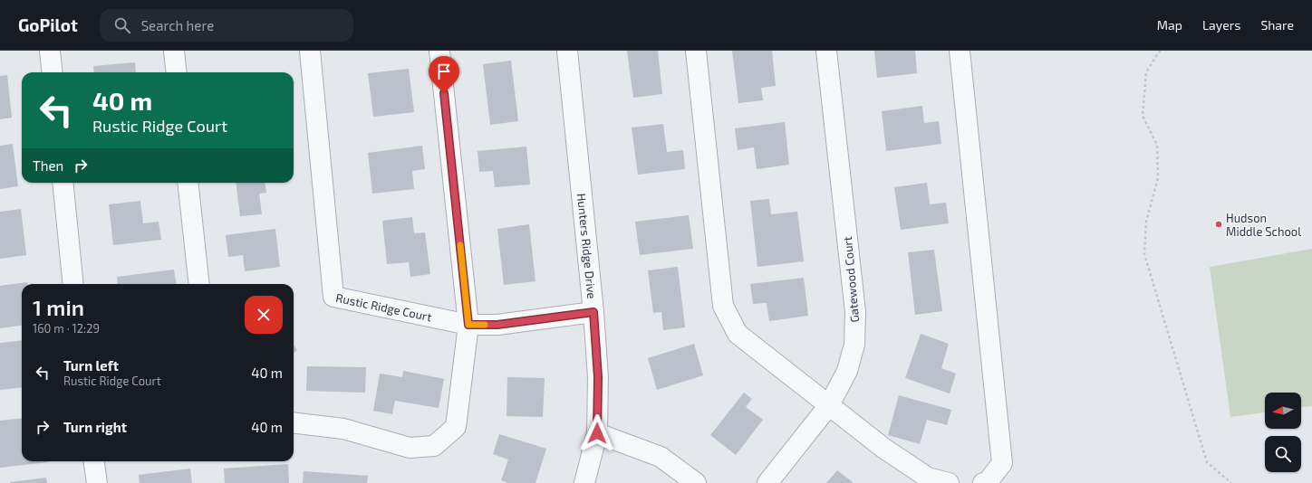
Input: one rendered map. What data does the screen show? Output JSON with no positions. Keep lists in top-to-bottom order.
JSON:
{
  "streets": {
    "street": ["Hunters Ridge Drive", "Gatewood Court", "Rustic Ridge Court"]
  },
  "crossings": [
    ["Hunters Ridge Drive", "Rustic Ridge Court"]
  ],
  "places": ["Hudson Middle School"],
  "north": "left",
  "page": {
    "header": "GoPilot",
    "search": "Search here",
    "nav": ["Map", "Layers", "Share"],
    "turn": ["40 m", "Rustic Ridge Court"],
    "then": "Then",
    "heading": ["1 min", "160 m · 12:29"],
    "list": [
      {
        "name": "Turn left",
        "note": "Rustic Ridge Court",
        "value": "40 m"
      },
      {
        "name": "Turn right",
        "value": "40 m"
      }
    ]
  }
}
